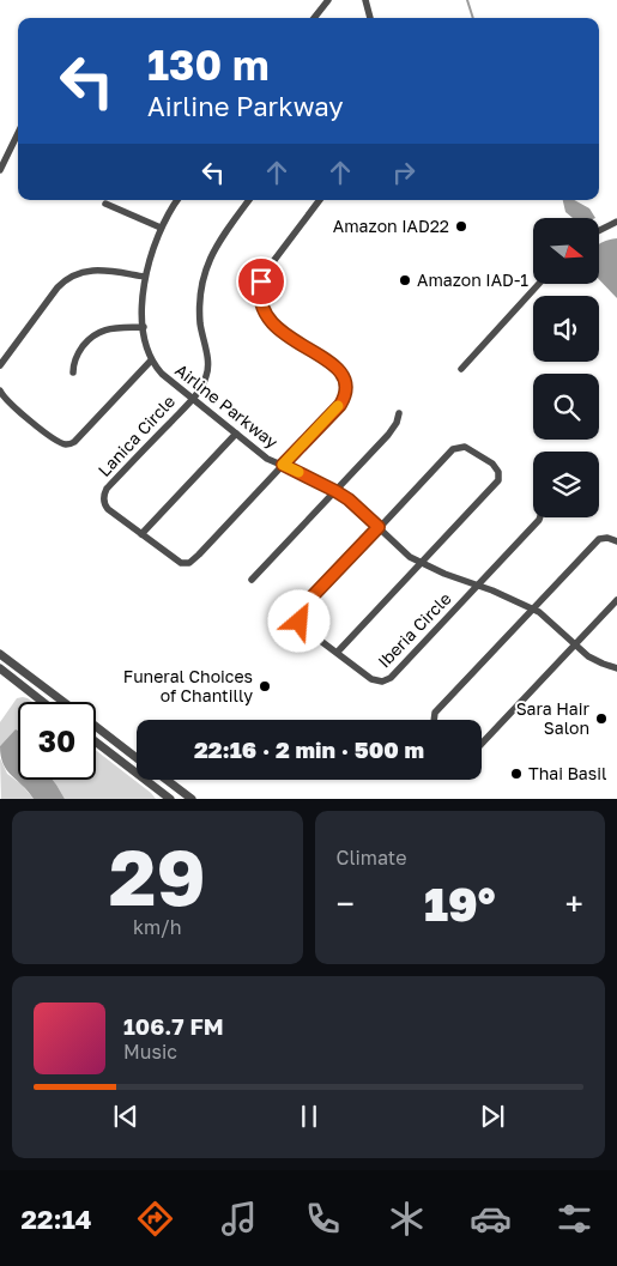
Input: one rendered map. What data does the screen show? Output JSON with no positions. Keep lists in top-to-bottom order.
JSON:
{
  "streets": {
    "street": ["Airline Parkway", "Lanica Circle", "Iberia Circle"]
  },
  "crossings": [
    ["Airline Parkway", "Lanica Circle"],
    ["Airline Parkway", "Iberia Circle"]
  ],
  "places": [
    "Amazon IAD22",
    "Amazon IAD-1",
    "Funeral Choices of Chantilly",
    "Sara Hair Salon",
    "Thai Basil"
  ],
  "north": "right",
  "page": {
    "turn": ["130 m", "Airline Parkway"],
    "limit": "30",
    "trip": "22:16 · 2 min · 500 m",
    "tile": [
      ["29", "km/h"],
      "Climate"
    ],
    "heat": ["−", "19°", "+"],
    "song": ["106.7 FM", "Music"],
    "tabs": "22:14"
  }
}
